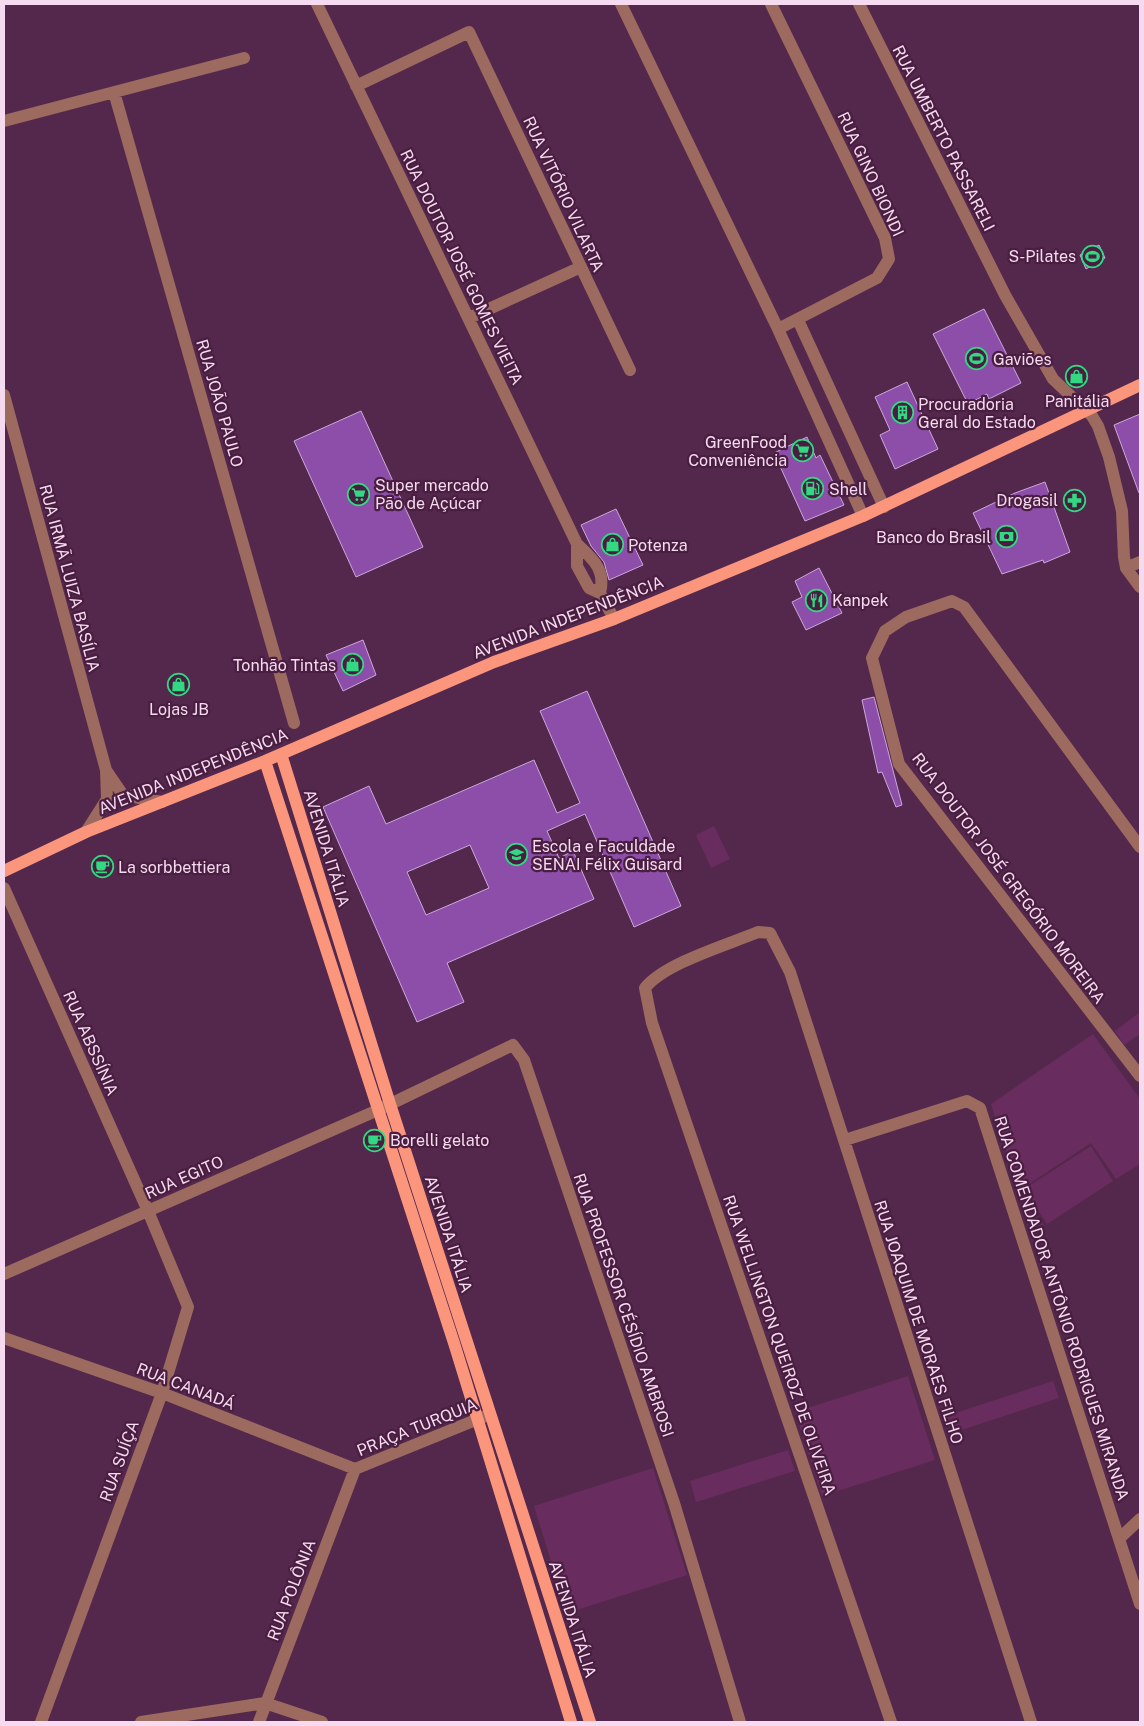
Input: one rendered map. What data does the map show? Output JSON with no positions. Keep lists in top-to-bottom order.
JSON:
{
  "streets": {
    "main road": ["AVENIDA INDEPENDÊNCIA", "AVENIDA ITÁLIA"],
    "street": [
      "RUA UMBERTO PASSARELI",
      "RUA GINO BIONDI",
      "RUA VITÓRIO VILARTA",
      "RUA DOUTOR JOSÉ GOMES VIEITA",
      "RUA JOÃO PAULO",
      "RUA IRMÃ LUIZA BASÍLIA",
      "RUA DOUTOR JOSÉ GREGÓRIO MOREIRA",
      "RUA ABSSÍNIA",
      "RUA EGITO",
      "RUA PROFESSOR CÉSÍDIO AMBROSI",
      "RUA COMENDADOR ANTÔNIO RODRIGUES MIRANDA",
      "RUA JOAQUIM DE MORAES FILHO",
      "RUA WELLINGTON QUEIROZ DE OLIVEIRA",
      "RUA CANADÁ",
      "PRAÇA TURQUIA",
      "RUA SUÍÇA",
      "RUA POLÔNIA"
    ]
  },
  "crossings": [
    ["RUA UMBERTO PASSARELI", "AVENIDA INDEPENDÊNCIA"],
    ["RUA VITÓRIO VILARTA", "RUA DOUTOR JOSÉ GOMES VIEITA"],
    ["RUA DOUTOR JOSÉ GOMES VIEITA", "AVENIDA INDEPENDÊNCIA"],
    ["RUA IRMÃ LUIZA BASÍLIA", "AVENIDA INDEPENDÊNCIA"],
    ["AVENIDA INDEPENDÊNCIA", "AVENIDA ITÁLIA"],
    ["AVENIDA ITÁLIA", "RUA EGITO"],
    ["AVENIDA ITÁLIA", "RUA PROFESSOR CÉSÍDIO AMBROSI"],
    ["AVENIDA ITÁLIA", "PRAÇA TURQUIA"],
    ["RUA ABSSÍNIA", "RUA EGITO"],
    ["RUA ABSSÍNIA", "RUA SUÍÇA"],
    ["RUA EGITO", "RUA PROFESSOR CÉSÍDIO AMBROSI"],
    ["RUA EGITO", "RUA SUÍÇA"],
    ["RUA COMENDADOR ANTÔNIO RODRIGUES MIRANDA", "RUA JOAQUIM DE MORAES FILHO"],
    ["RUA JOAQUIM DE MORAES FILHO", "RUA WELLINGTON QUEIROZ DE OLIVEIRA"],
    ["RUA CANADÁ", "PRAÇA TURQUIA"],
    ["RUA CANADÁ", "RUA SUÍÇA"],
    ["RUA CANADÁ", "RUA POLÔNIA"],
    ["PRAÇA TURQUIA", "RUA POLÔNIA"]
  ],
  "places": {
    "sports": ["S-Pilates", "Gaviões"],
    "shop": [
      "Panitália",
      "Potenza",
      "Tonhão Tintas",
      "Lojas JB"
    ],
    "building": ["Procuradoria Geral do Estado"],
    "supermarket": ["GreenFood Conveniência", "Super mercado Pão de Açúcar"],
    "fuel station": ["Shell"],
    "pharmacy": ["Drogasil"],
    "bank": ["Banco do Brasil"],
    "restaurant": ["Kanpek"],
    "school or university": ["Escola e Faculdade SENAI Félix Guisard"],
    "cafe": ["La sorbbettiera", "Borelli gelato"]
  }
}
